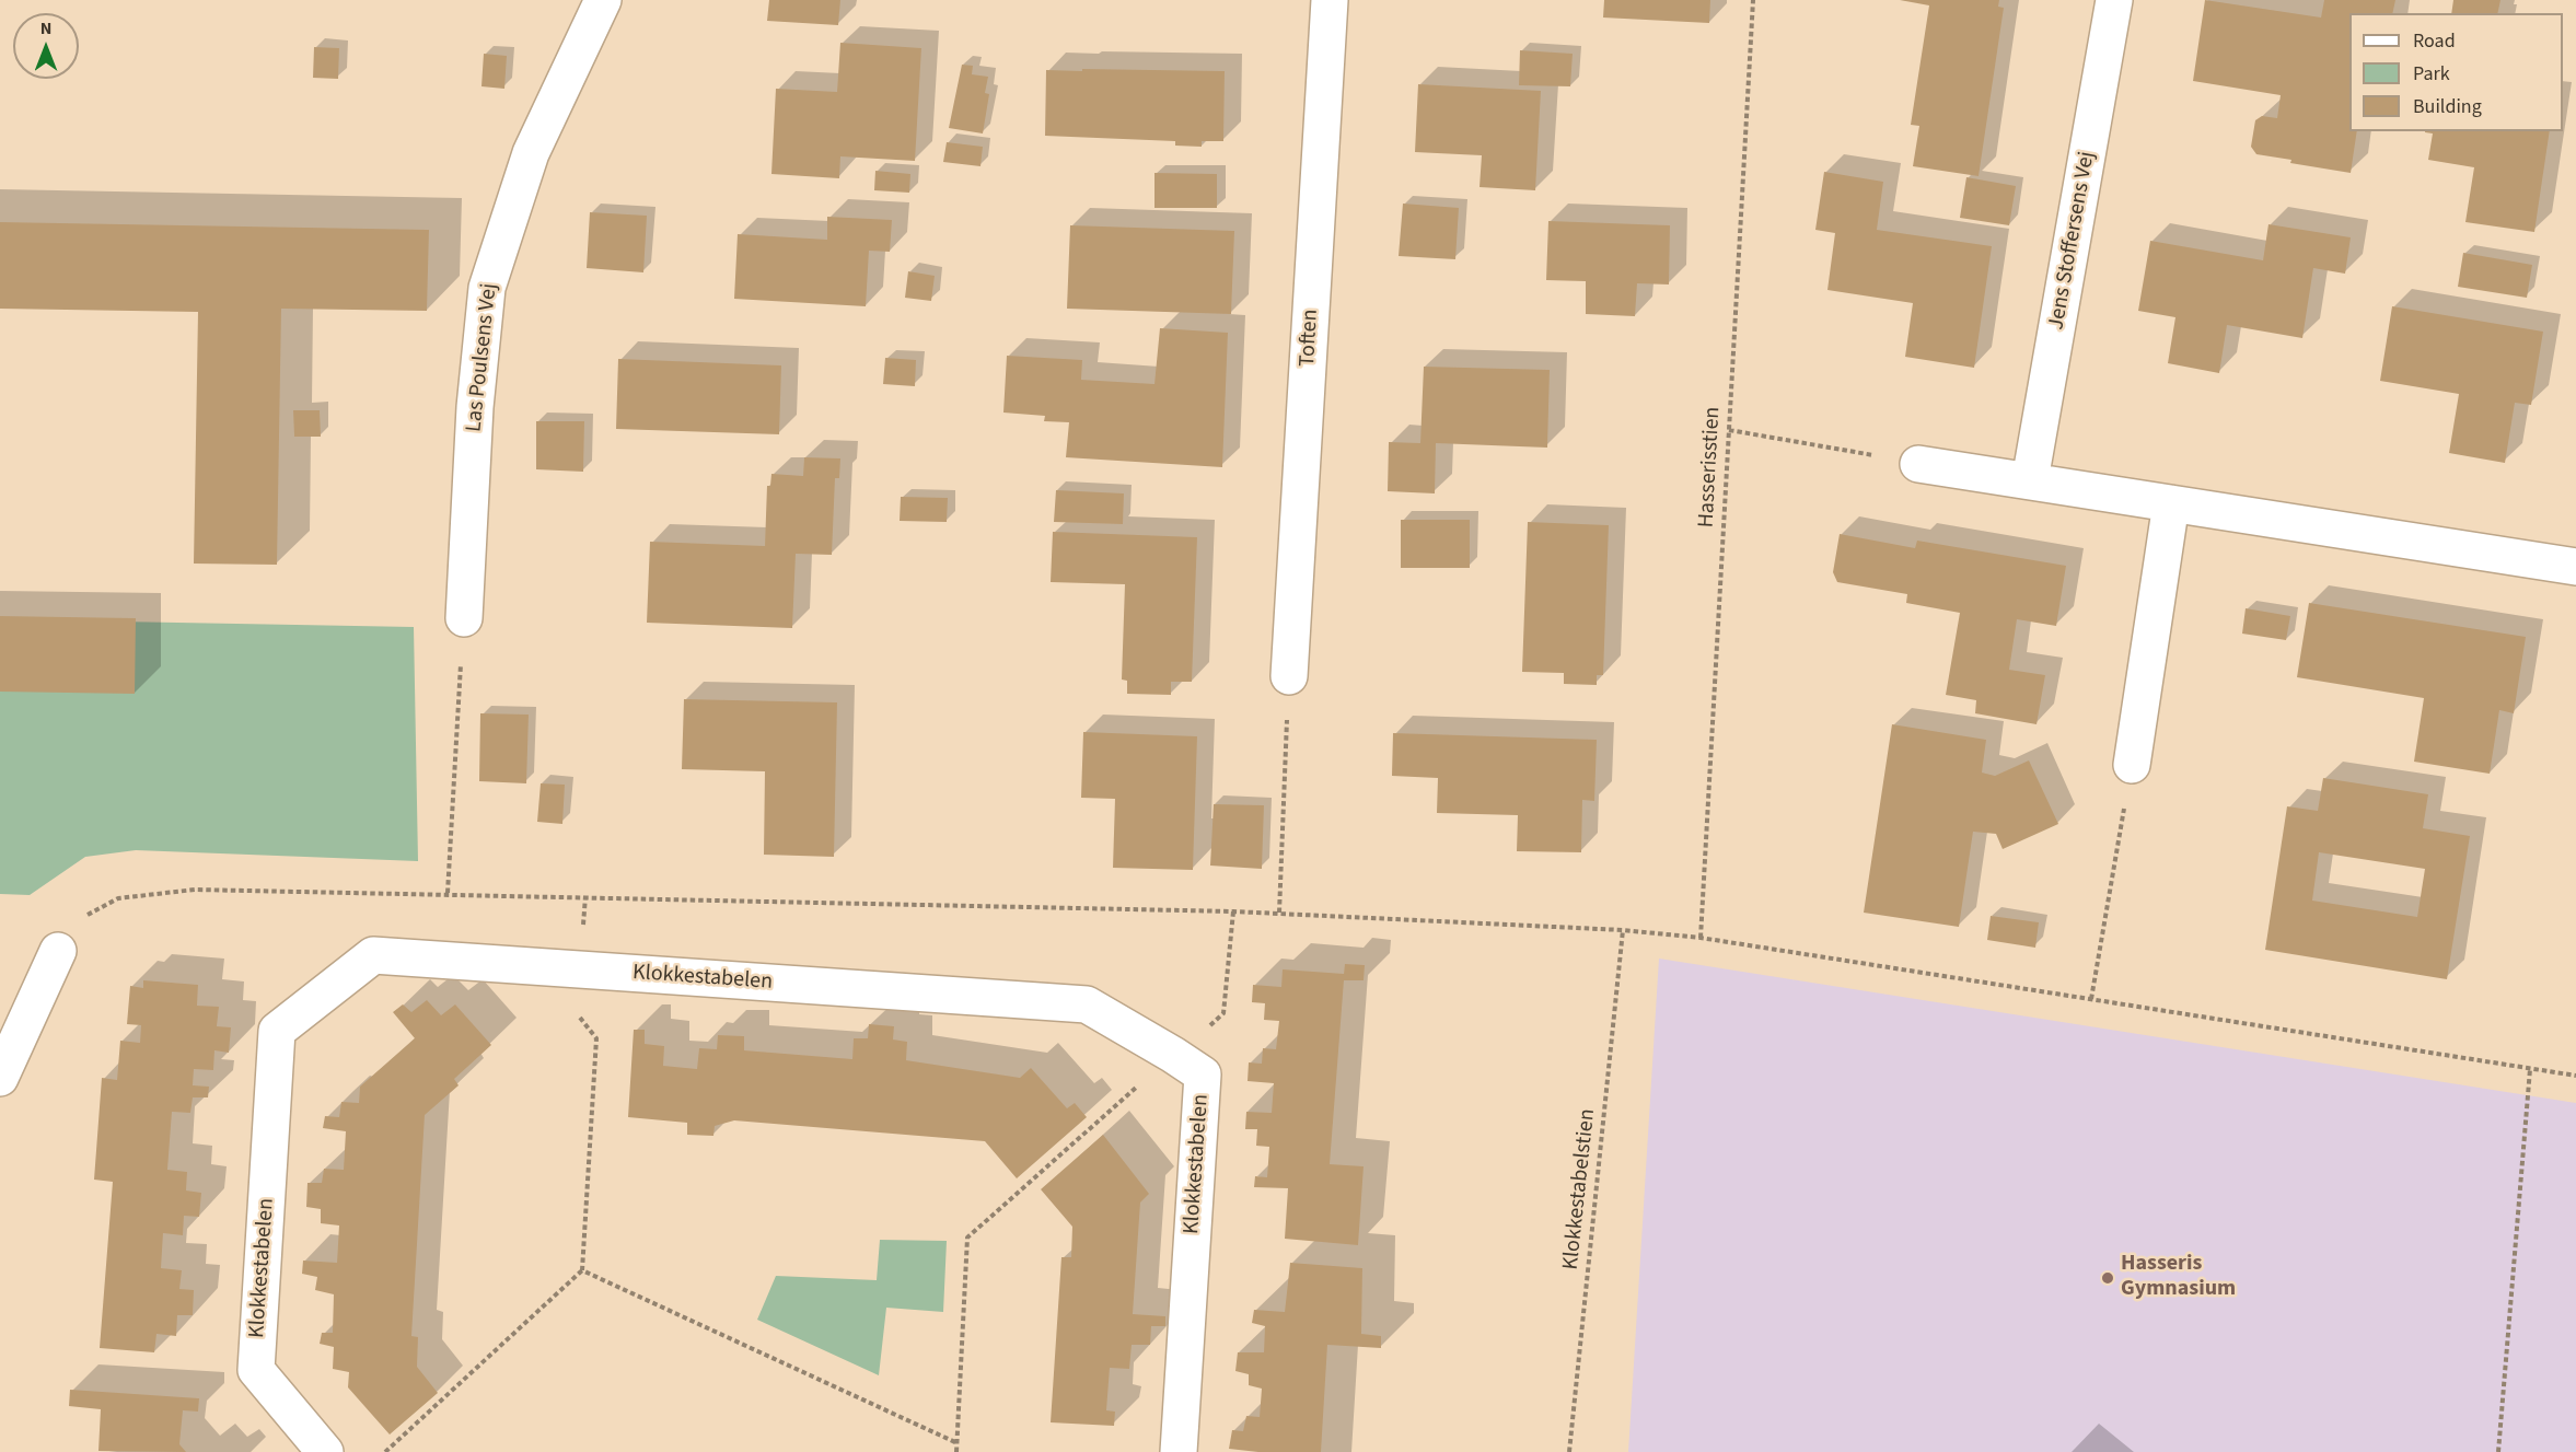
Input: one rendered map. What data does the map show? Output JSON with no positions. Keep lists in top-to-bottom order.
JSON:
{
  "streets": {
    "street": [
      "Jens Stoffersens Vej",
      "Toften",
      "Las Poulsens Vej",
      "Klokkestabelen"
    ],
    "path": ["Hasserisstien", "Klokkestabelstien"]
  },
  "places": ["Hasseris Gymnasium"],
  "legend": ["Road", "Park", "Building"],
  "north": "top"
}
